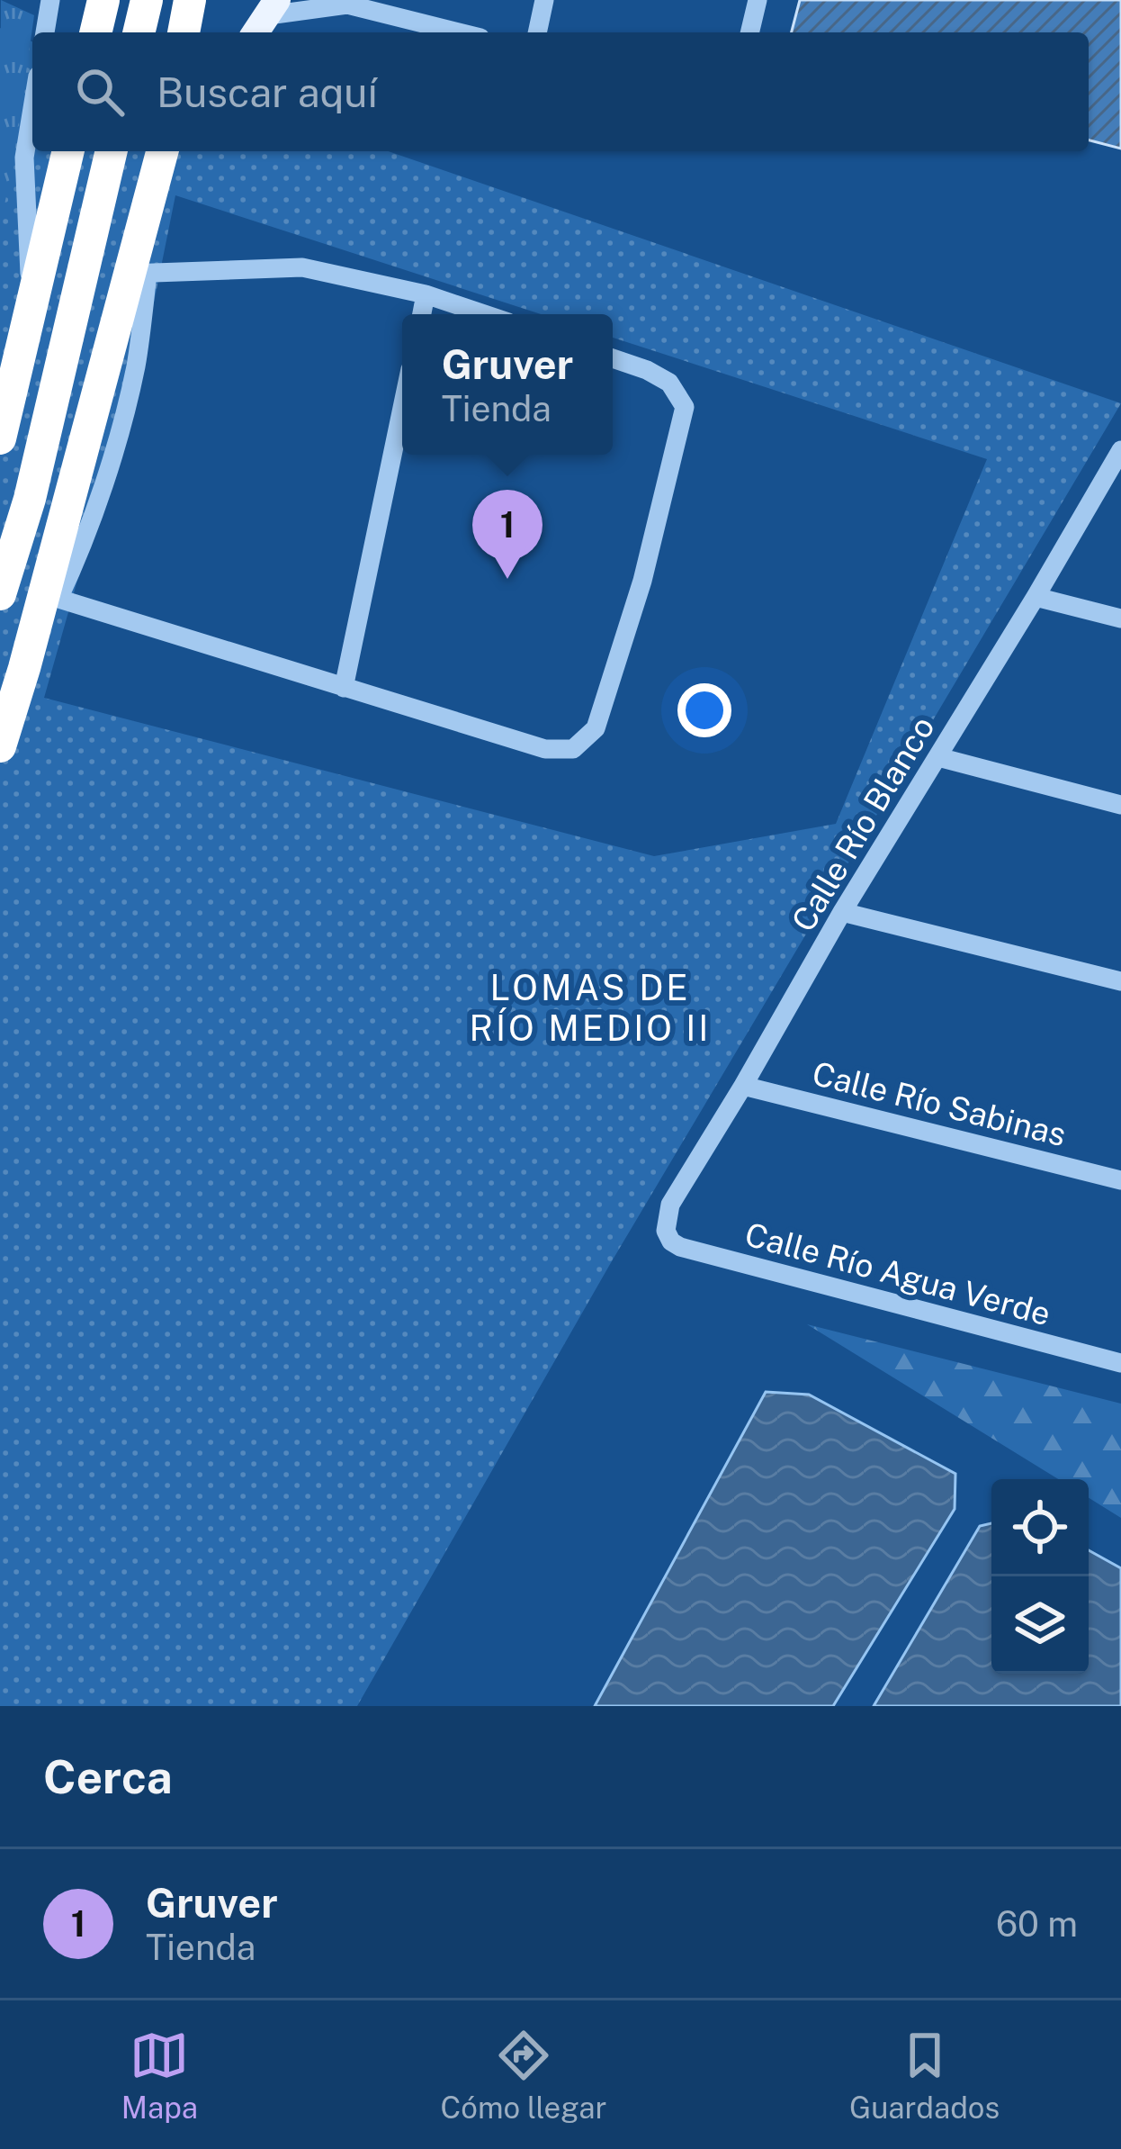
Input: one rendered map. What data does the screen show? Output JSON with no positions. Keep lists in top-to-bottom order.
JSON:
{
  "streets": {
    "street": ["Calle Río Blanco", "Calle Río Sabinas", "Calle Río Agua Verde"]
  },
  "crossings": [
    ["Calle Río Blanco", "Calle Río Sabinas"],
    ["Calle Río Blanco", "Calle Río Agua Verde"]
  ],
  "districts": ["LOMAS DE RÍO MEDIO II"],
  "page": {
    "search": "Buscar aquí",
    "popup": ["Gruver", "Tienda"],
    "pins": "1",
    "heading": "Cerca",
    "list": [
      {
        "mark": "1",
        "name": "Gruver",
        "note": "Tienda",
        "value": "60 m"
      }
    ],
    "nav": ["Mapa", "Cómo llegar", "Guardados"]
  }
}
